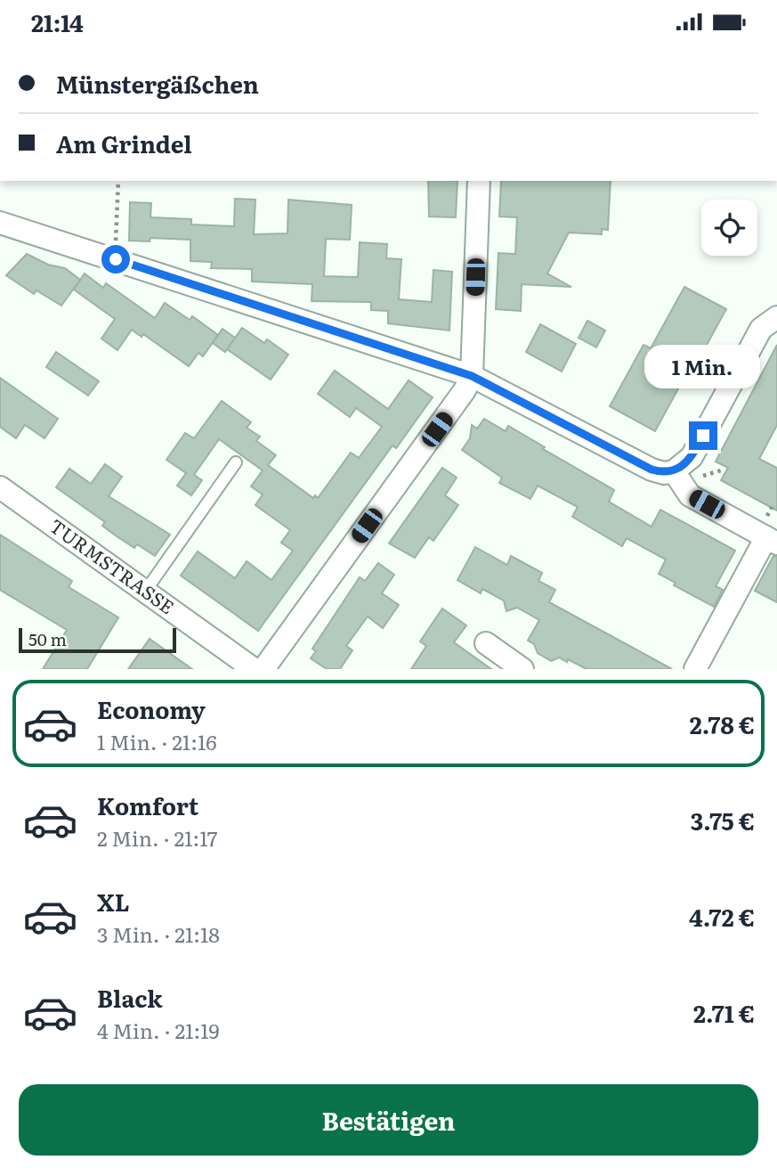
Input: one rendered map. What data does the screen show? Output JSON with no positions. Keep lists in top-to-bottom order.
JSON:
{
  "streets": {
    "street": ["TURMSTRASSE"]
  },
  "scale_bar": "50 m",
  "page": {
    "status": "21:14",
    "banner": ["Münstergäßchen", "Am Grindel"],
    "bubble": "1 Min.",
    "scale": "50 m",
    "list": [
      {
        "name": "Economy",
        "note": "1 Min. · 21:16",
        "value": "2.78 €"
      },
      {
        "name": "Komfort",
        "note": "2 Min. · 21:17",
        "value": "3.75 €"
      },
      {
        "name": "XL",
        "note": "3 Min. · 21:18",
        "value": "4.72 €"
      },
      {
        "name": "Black",
        "note": "4 Min. · 21:19",
        "value": "2.71 €"
      }
    ],
    "buttons": "Bestätigen"
  }
}
